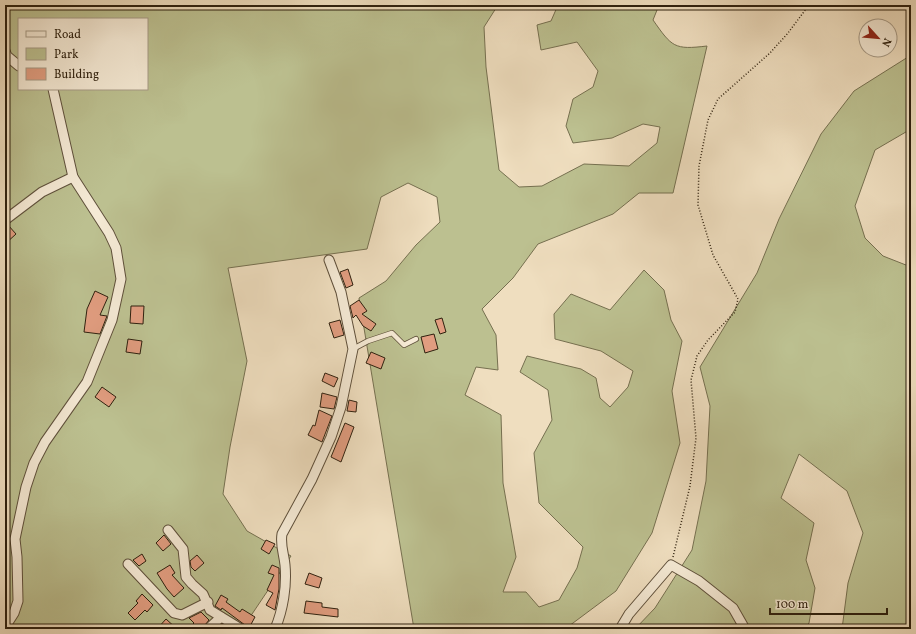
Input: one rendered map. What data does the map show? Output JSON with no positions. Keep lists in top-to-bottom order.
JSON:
{
  "legend": ["Road", "Park", "Building"],
  "scale_bar": "100 m",
  "north": "bottom right"
}
